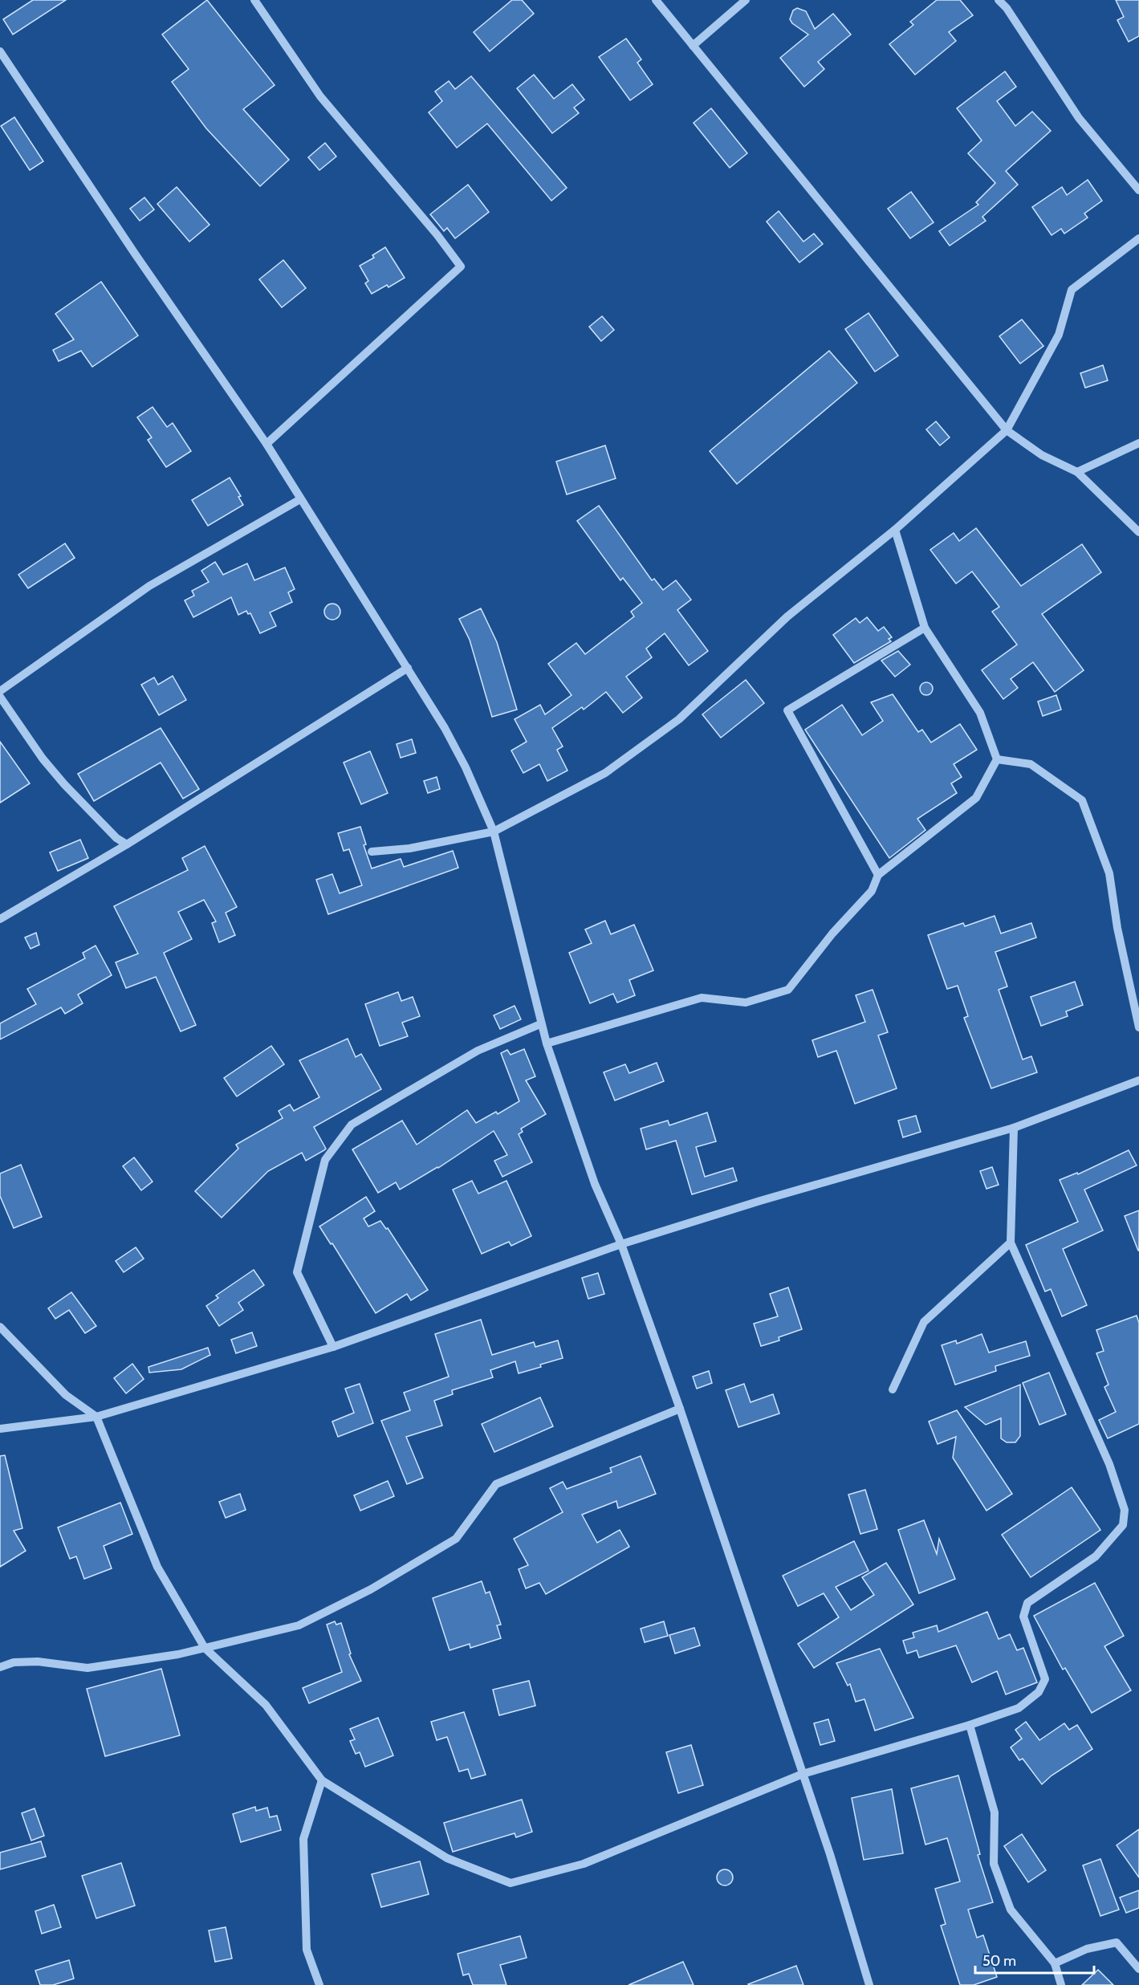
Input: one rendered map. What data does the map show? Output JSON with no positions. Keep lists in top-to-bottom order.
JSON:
{
  "scale_bar": "50 m"
}
